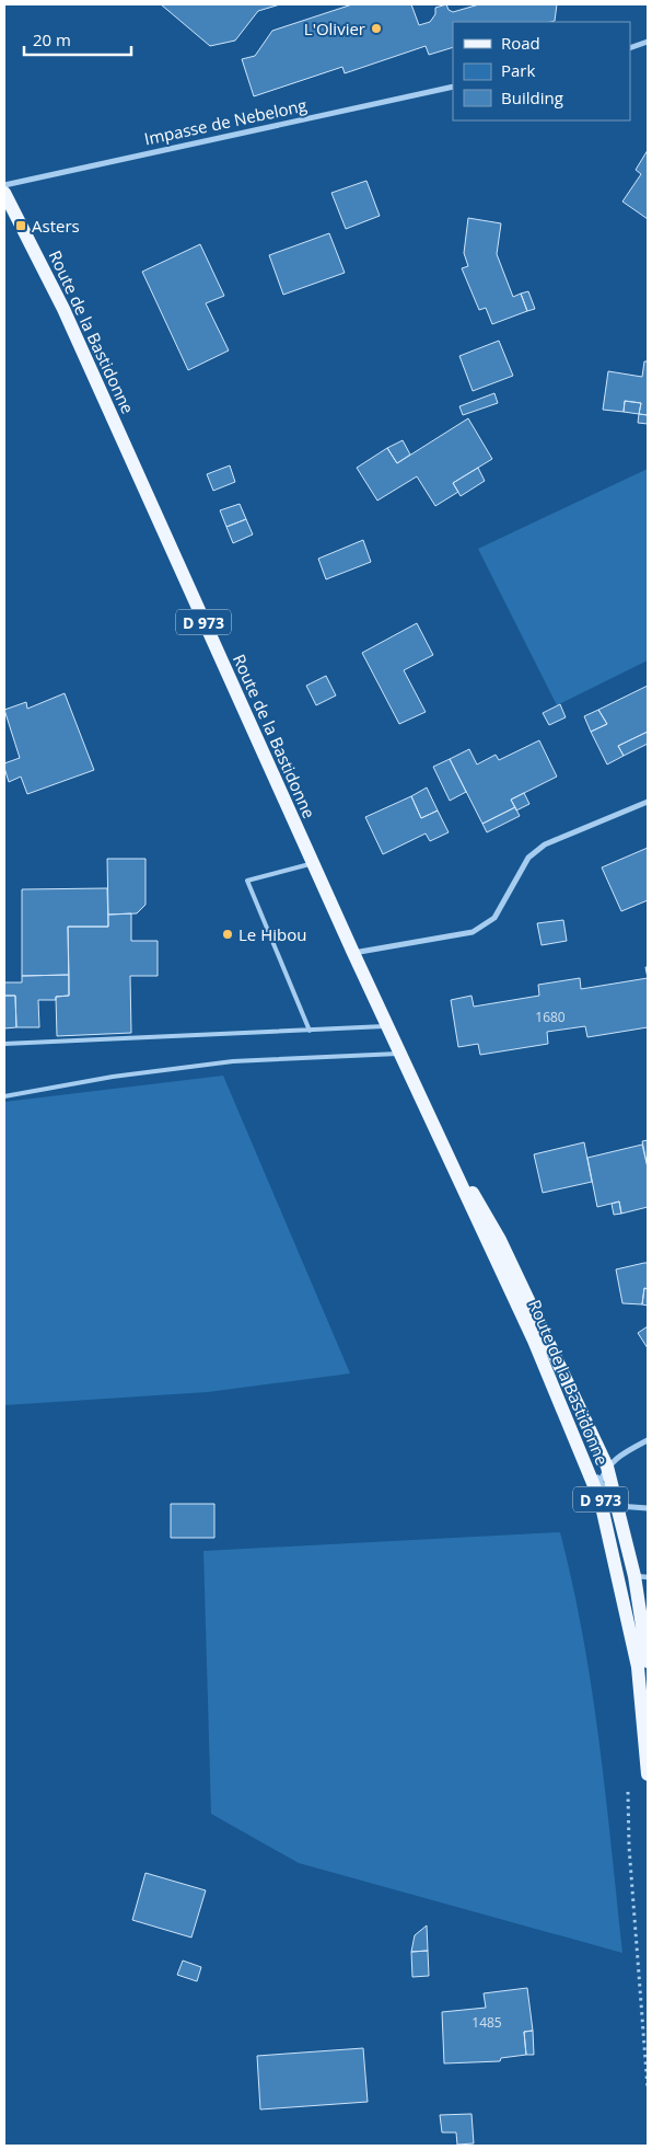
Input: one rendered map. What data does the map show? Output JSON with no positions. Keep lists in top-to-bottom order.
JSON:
{
  "streets": {
    "main road": ["Route de la Bastidonne", "D 973"],
    "street": ["Impasse de Nebelong"]
  },
  "places": {
    "other": ["L'Olivier", "Le Hibou"],
    "transit": ["Asters"]
  },
  "house_numbers": ["1680", "1485"],
  "legend": ["Road", "Park", "Building"],
  "scale_bar": "20 m"
}
